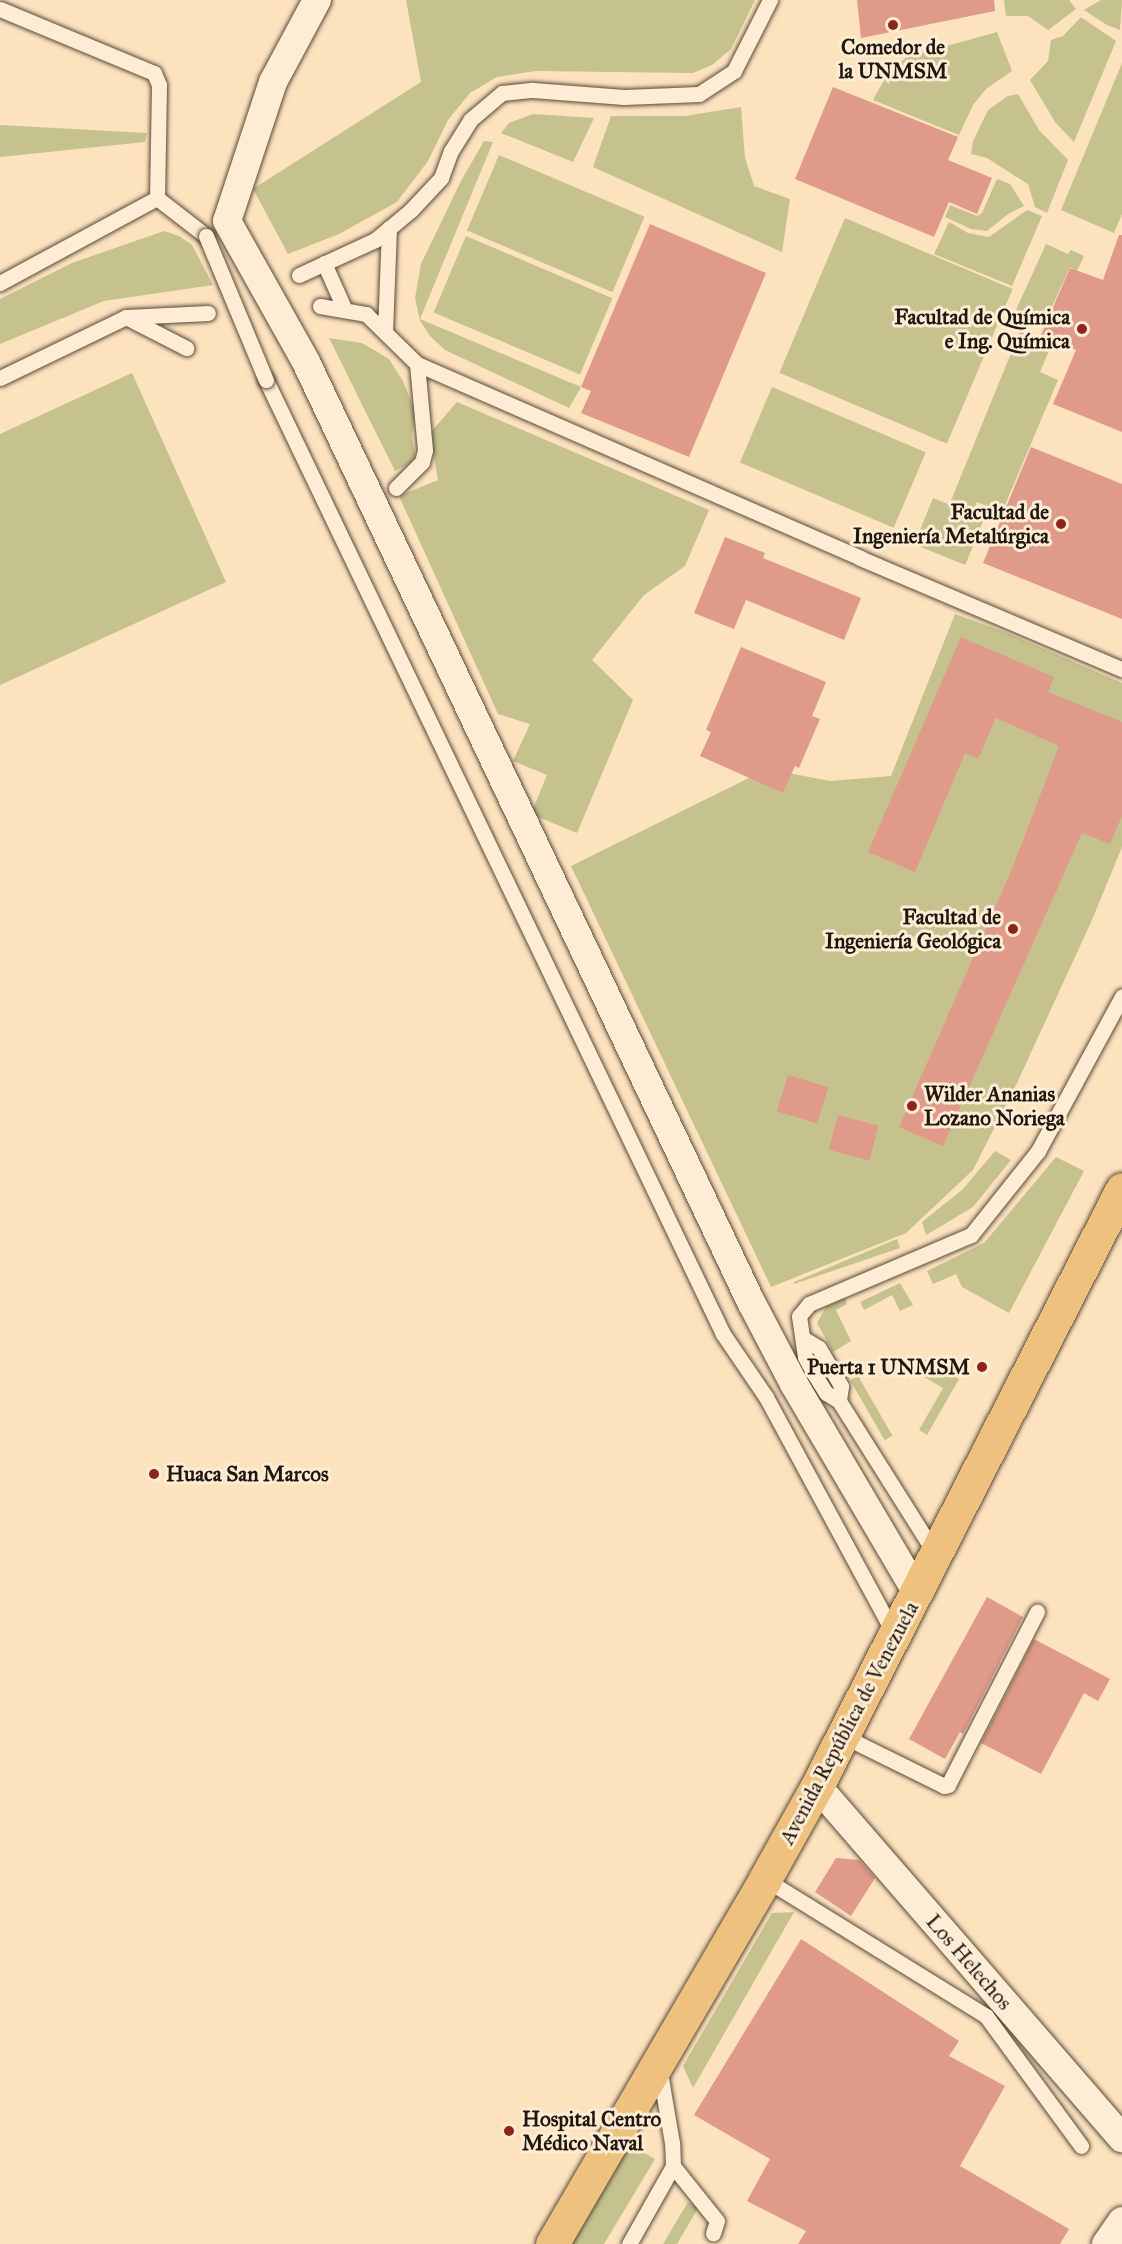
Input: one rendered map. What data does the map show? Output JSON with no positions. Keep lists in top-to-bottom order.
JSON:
{
  "streets": {
    "main road": ["Avenida República de Venezuela"],
    "street": ["Los Helechos"]
  },
  "crossings": [
    ["Avenida República de Venezuela", "Los Helechos"]
  ],
  "places": [
    "Comedor de la UNMSM",
    "Facultad de Química e Ing. Química",
    "Facultad de Ingeniería Metalúrgica",
    "Facultad de Ingeniería Geológica",
    "Wilder Ananias Lozano Noriega",
    "Puerta 1 UNMSM",
    "Huaca San Marcos",
    "Hospital Centro Médico Naval"
  ]
}
